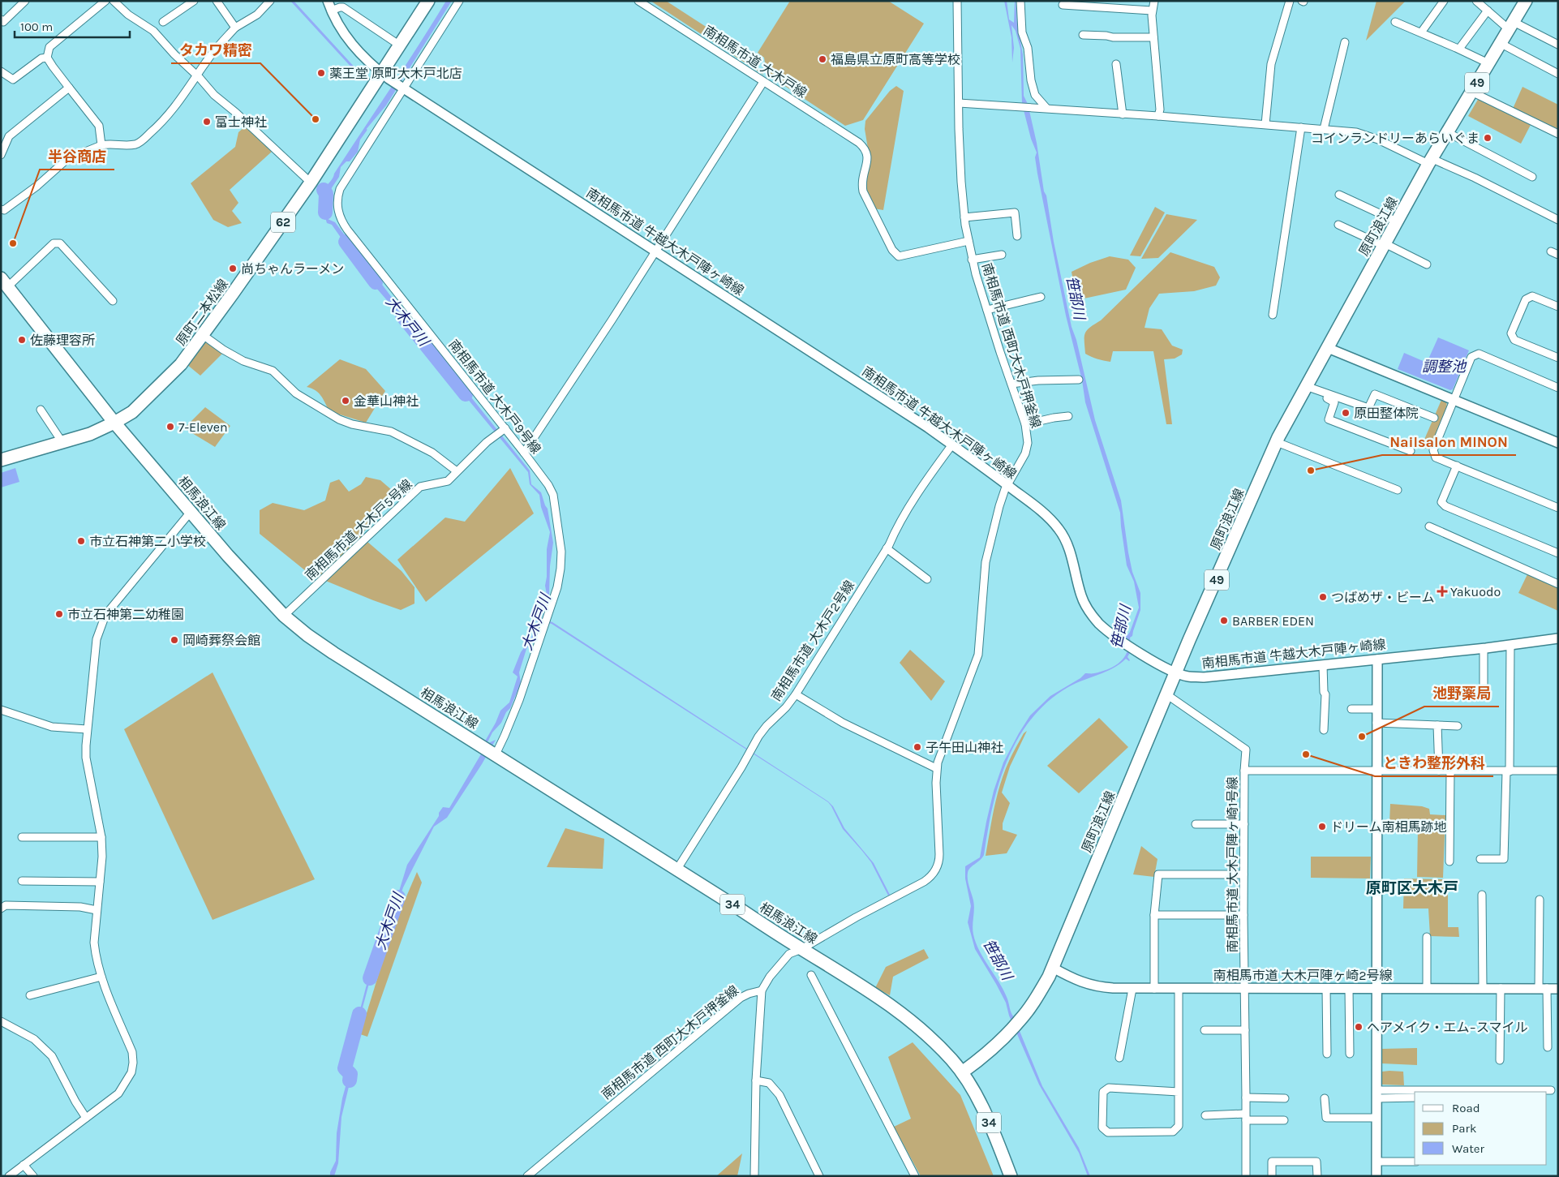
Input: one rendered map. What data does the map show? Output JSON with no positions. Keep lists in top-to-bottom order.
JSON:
{
  "streets": {
    "main road": [
      "49",
      "62",
      "原町浪江線",
      "原町二本松線",
      "相馬浪江線",
      "34"
    ],
    "street": [
      "南相馬市道 大木戸線",
      "南相馬市道 牛越大木戸陣ヶ崎線",
      "南相馬市道 西町大木戸押釜線",
      "南相馬市道 大木戸9号線",
      "南相馬市道 大木戸5号線",
      "南相馬市道 大木戸2号線",
      "南相馬市道 大木戸陣ヶ崎1号線",
      "南相馬市道 大木戸陣ヶ崎2号線"
    ]
  },
  "crossings": [
    ["南相馬市道 大木戸線", "南相馬市道 西町大木戸押釜線"],
    ["原町浪江線", "南相馬市道 牛越大木戸陣ヶ崎線"],
    ["原町浪江線", "相馬浪江線"],
    ["原町浪江線", "34"],
    ["原町浪江線", "南相馬市道 大木戸陣ヶ崎2号線"],
    ["南相馬市道 牛越大木戸陣ヶ崎線", "原町二本松線"],
    ["南相馬市道 牛越大木戸陣ヶ崎線", "南相馬市道 西町大木戸押釜線"],
    ["南相馬市道 牛越大木戸陣ヶ崎線", "南相馬市道 大木戸9号線"],
    ["南相馬市道 牛越大木戸陣ヶ崎線", "南相馬市道 大木戸2号線"],
    ["原町二本松線", "相馬浪江線"],
    ["南相馬市道 西町大木戸押釜線", "相馬浪江線"],
    ["南相馬市道 大木戸9号線", "相馬浪江線"],
    ["南相馬市道 大木戸9号線", "南相馬市道 大木戸5号線"],
    ["相馬浪江線", "南相馬市道 大木戸5号線"],
    ["相馬浪江線", "南相馬市道 大木戸2号線"],
    ["相馬浪江線", "34"],
    ["南相馬市道 大木戸陣ヶ崎1号線", "南相馬市道 大木戸陣ヶ崎2号線"]
  ],
  "districts": ["原町区大木戸"],
  "water": ["笹部川", "大木戸川", "調整池"],
  "places": {
    "other": [
      "福島県立原町高等学校",
      "薬王堂 原町大木戸北店",
      "タカワ精密",
      "富士神社",
      "コインランドリーあらいぐま",
      "半谷商店",
      "尚ちゃんラーメン",
      "佐藤理容所",
      "金華山神社",
      "原田整体院",
      "7-Eleven",
      "Nailsalon MINON",
      "市立石神第二小学校",
      "つばめザ・ビーム",
      "市立石神第二幼稚園",
      "BARBER EDEN",
      "岡崎葬祭会館",
      "池野薬局",
      "子午田山神社",
      "ときわ整形外科",
      "ドリーム南相馬跡地",
      "ヘアメイク・エム−スマイル"
    ],
    "health": ["Yakuodo"]
  },
  "legend": ["Road", "Park", "Water"],
  "scale_bar": "100 m"
}
